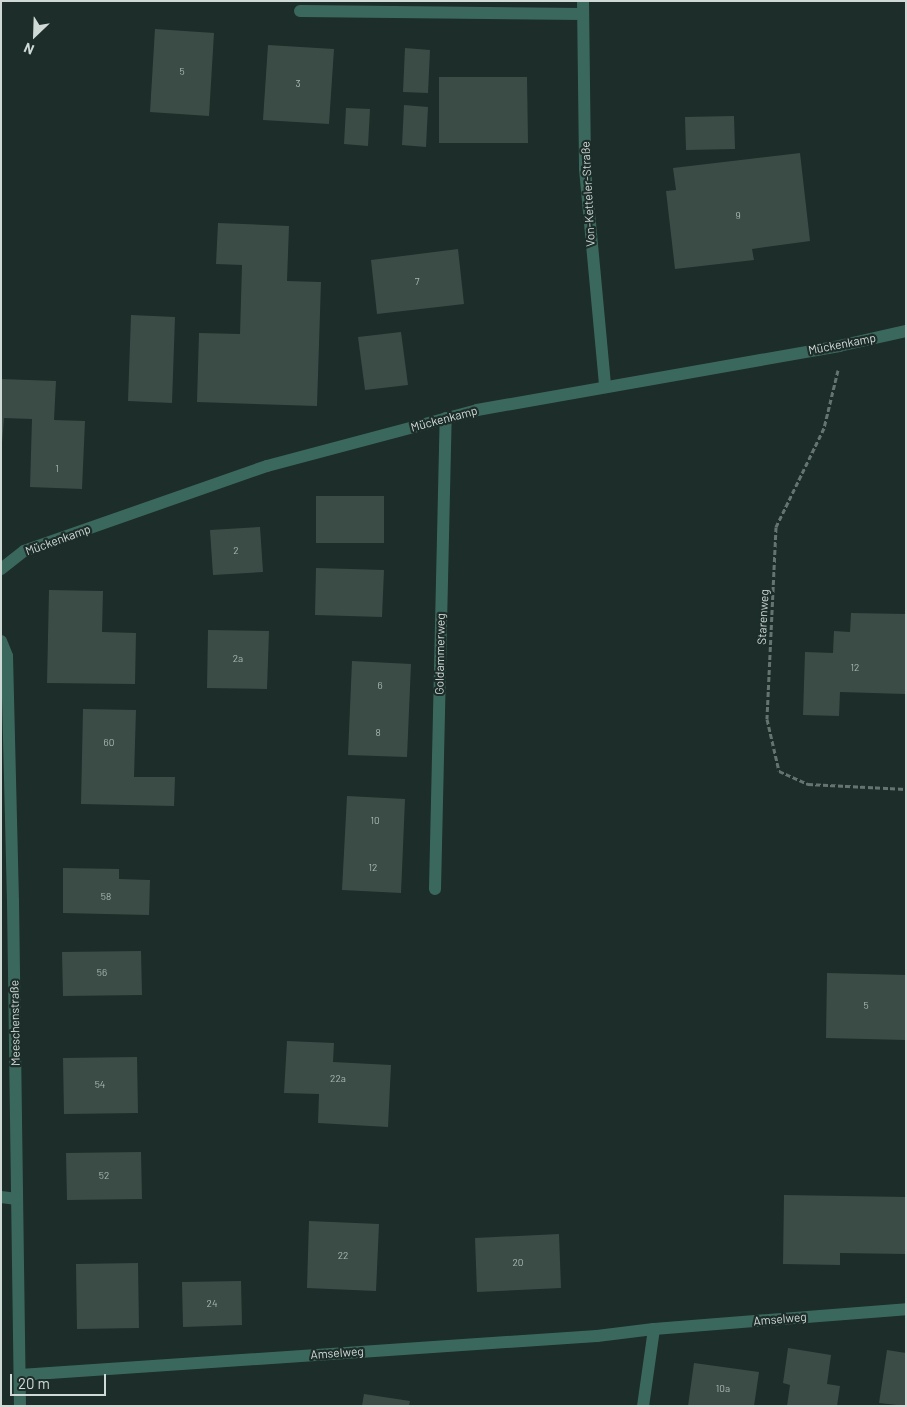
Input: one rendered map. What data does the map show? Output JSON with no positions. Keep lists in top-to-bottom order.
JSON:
{
  "streets": {
    "street": [
      "Von-Ketteler-Straße",
      "Mückenkamp",
      "Goldammerweg",
      "Meeschenstraße",
      "Amselweg"
    ],
    "path": ["Starenweg"]
  },
  "crossings": [
    ["Von-Ketteler-Straße", "Mückenkamp"],
    ["Mückenkamp", "Starenweg"],
    ["Mückenkamp", "Goldammerweg"],
    ["Meeschenstraße", "Amselweg"]
  ],
  "house_numbers": [
    "5",
    "3",
    "9",
    "7",
    "1",
    "2",
    "2a",
    "12",
    "6",
    "8",
    "60",
    "10",
    "12",
    "58",
    "56",
    "5",
    "22a",
    "54",
    "52",
    "22",
    "20",
    "24",
    "10a"
  ],
  "scale_bar": "20 m",
  "north": "bottom left"
}
